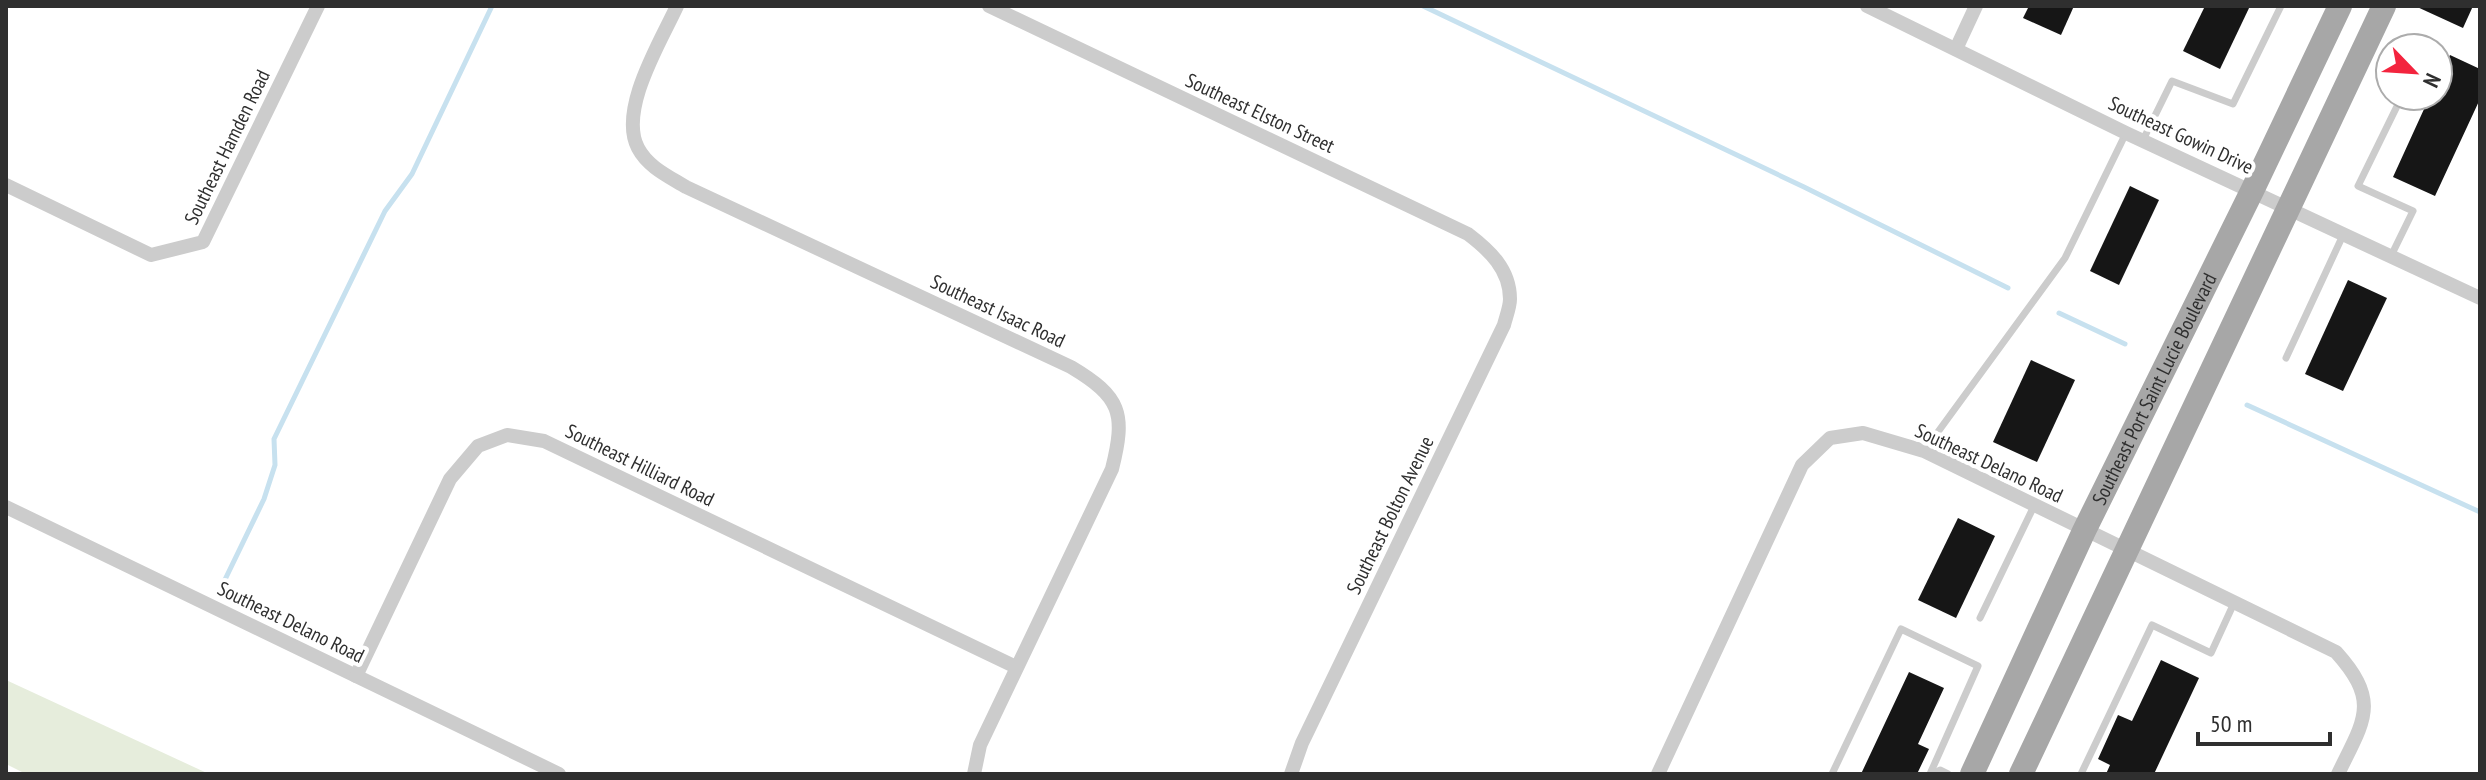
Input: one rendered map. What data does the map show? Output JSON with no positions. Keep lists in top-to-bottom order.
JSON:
{
  "streets": {
    "main road": ["Southeast Port Saint Lucie Boulevard"],
    "street": [
      "Southeast Elston Street",
      "Southeast Gowin Drive",
      "Southeast Hamden Road",
      "Southeast Isaac Road",
      "Southeast Delano Road",
      "Southeast Hilliard Road",
      "Southeast Bolton Avenue"
    ]
  },
  "crossings": [
    ["Southeast Elston Street", "Southeast Bolton Avenue"],
    ["Southeast Gowin Drive", "Southeast Port Saint Lucie Boulevard"],
    ["Southeast Isaac Road", "Southeast Hilliard Road"],
    ["Southeast Port Saint Lucie Boulevard", "Southeast Delano Road"],
    ["Southeast Delano Road", "Southeast Hilliard Road"]
  ],
  "scale_bar": "50 m",
  "north": "bottom right"
}
